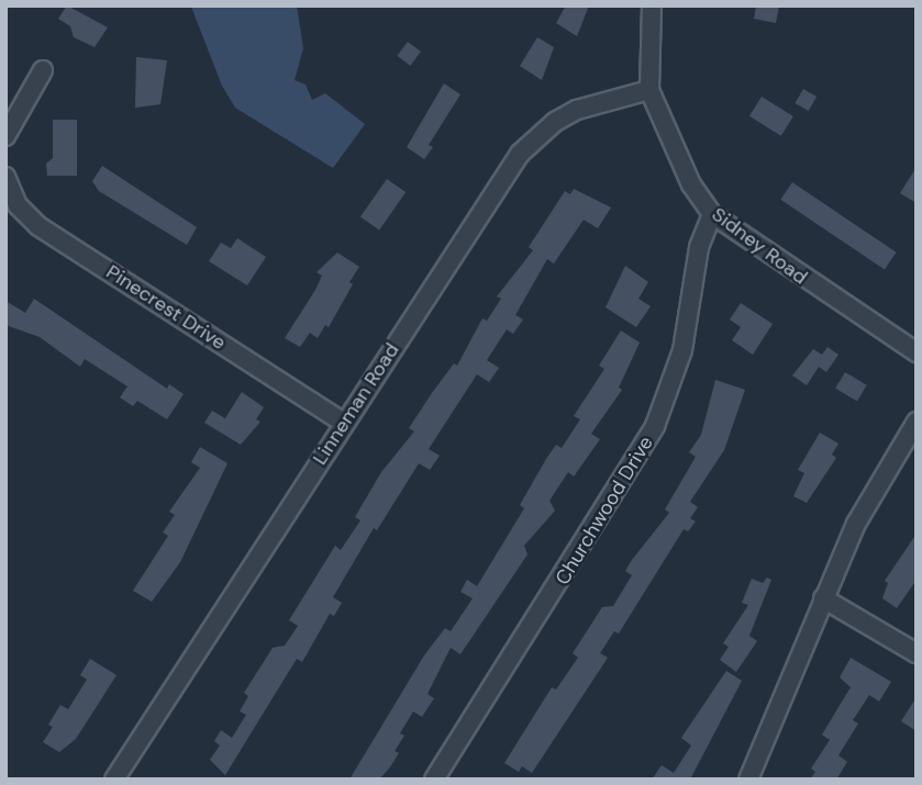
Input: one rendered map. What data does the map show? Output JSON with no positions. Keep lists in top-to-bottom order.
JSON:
{
  "streets": {
    "street": [
      "Sidney Road",
      "Pinecrest Drive",
      "Linneman Road",
      "Churchwood Drive"
    ]
  },
  "crossings": [
    ["Sidney Road", "Linneman Road"],
    ["Sidney Road", "Churchwood Drive"],
    ["Pinecrest Drive", "Linneman Road"]
  ]
}
